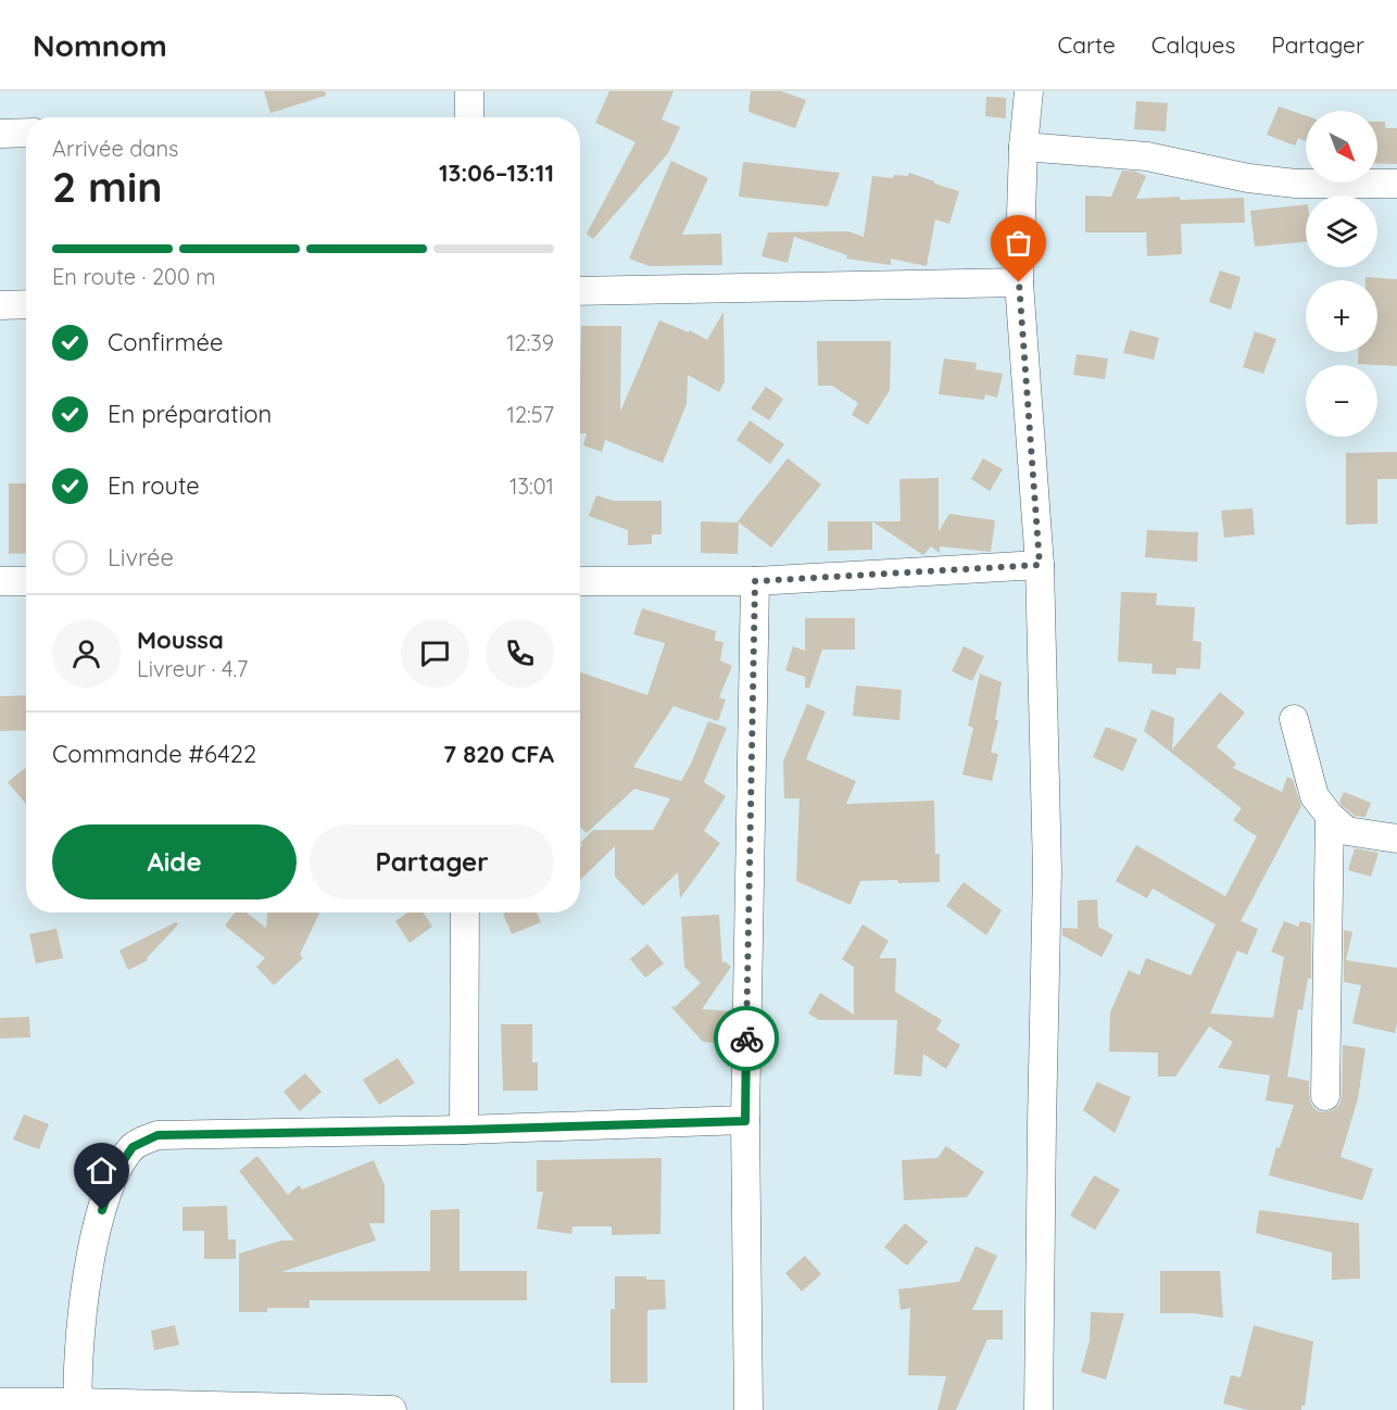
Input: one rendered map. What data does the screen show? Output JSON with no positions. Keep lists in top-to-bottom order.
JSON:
{
  "north": "bottom right",
  "page": {
    "header": "Nomnom",
    "nav": ["Carte", "Calques", "Partager"],
    "map_buttons": ["+", "−"],
    "heading": ["2 min", "Arrivée dans", "13:06–13:11"],
    "panel": [
      "Moussa",
      "Livreur · 4.7",
      "Commande #6422",
      "7 820 CFA"
    ],
    "bar": "En route · 200 m",
    "list": [
      ["Confirmée", "12:39"],
      ["En préparation", "12:57"],
      ["En route", "13:01"],
      "Livrée"
    ],
    "buttons": ["Aide", "Partager"]
  }
}
